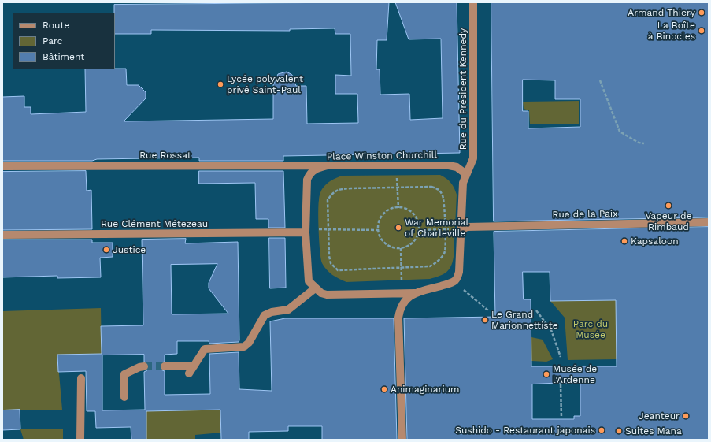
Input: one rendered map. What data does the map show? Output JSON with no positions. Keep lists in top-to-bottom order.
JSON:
{
  "streets": {
    "street": [
      "Rue du Président Kennedy",
      "Rue Rossat",
      "Place Winston Churchill",
      "Rue de la Paix",
      "Rue Clément Métezeau"
    ]
  },
  "crossings": [
    ["Rue du Président Kennedy", "Place Winston Churchill"],
    ["Rue Rossat", "Place Winston Churchill"],
    ["Place Winston Churchill", "Rue Clément Métezeau"]
  ],
  "parks": ["Parc du Musée"],
  "places": [
    "Armand Thiery",
    "La Boîte à Binocles",
    "Lycée polyvalent privé Saint-Paul",
    "Vapeur de Rimbaud",
    "War Memorial of Charleville",
    "Kapsaloon",
    "Justice",
    "Le Grand Marionnettiste",
    "Musée de l'Ardenne",
    "Animaginarium",
    "Jeanteur",
    "Sushido - Restaurant japonais",
    "Suites Mana"
  ],
  "legend": ["Route", "Parc", "Bâtiment"]
}
